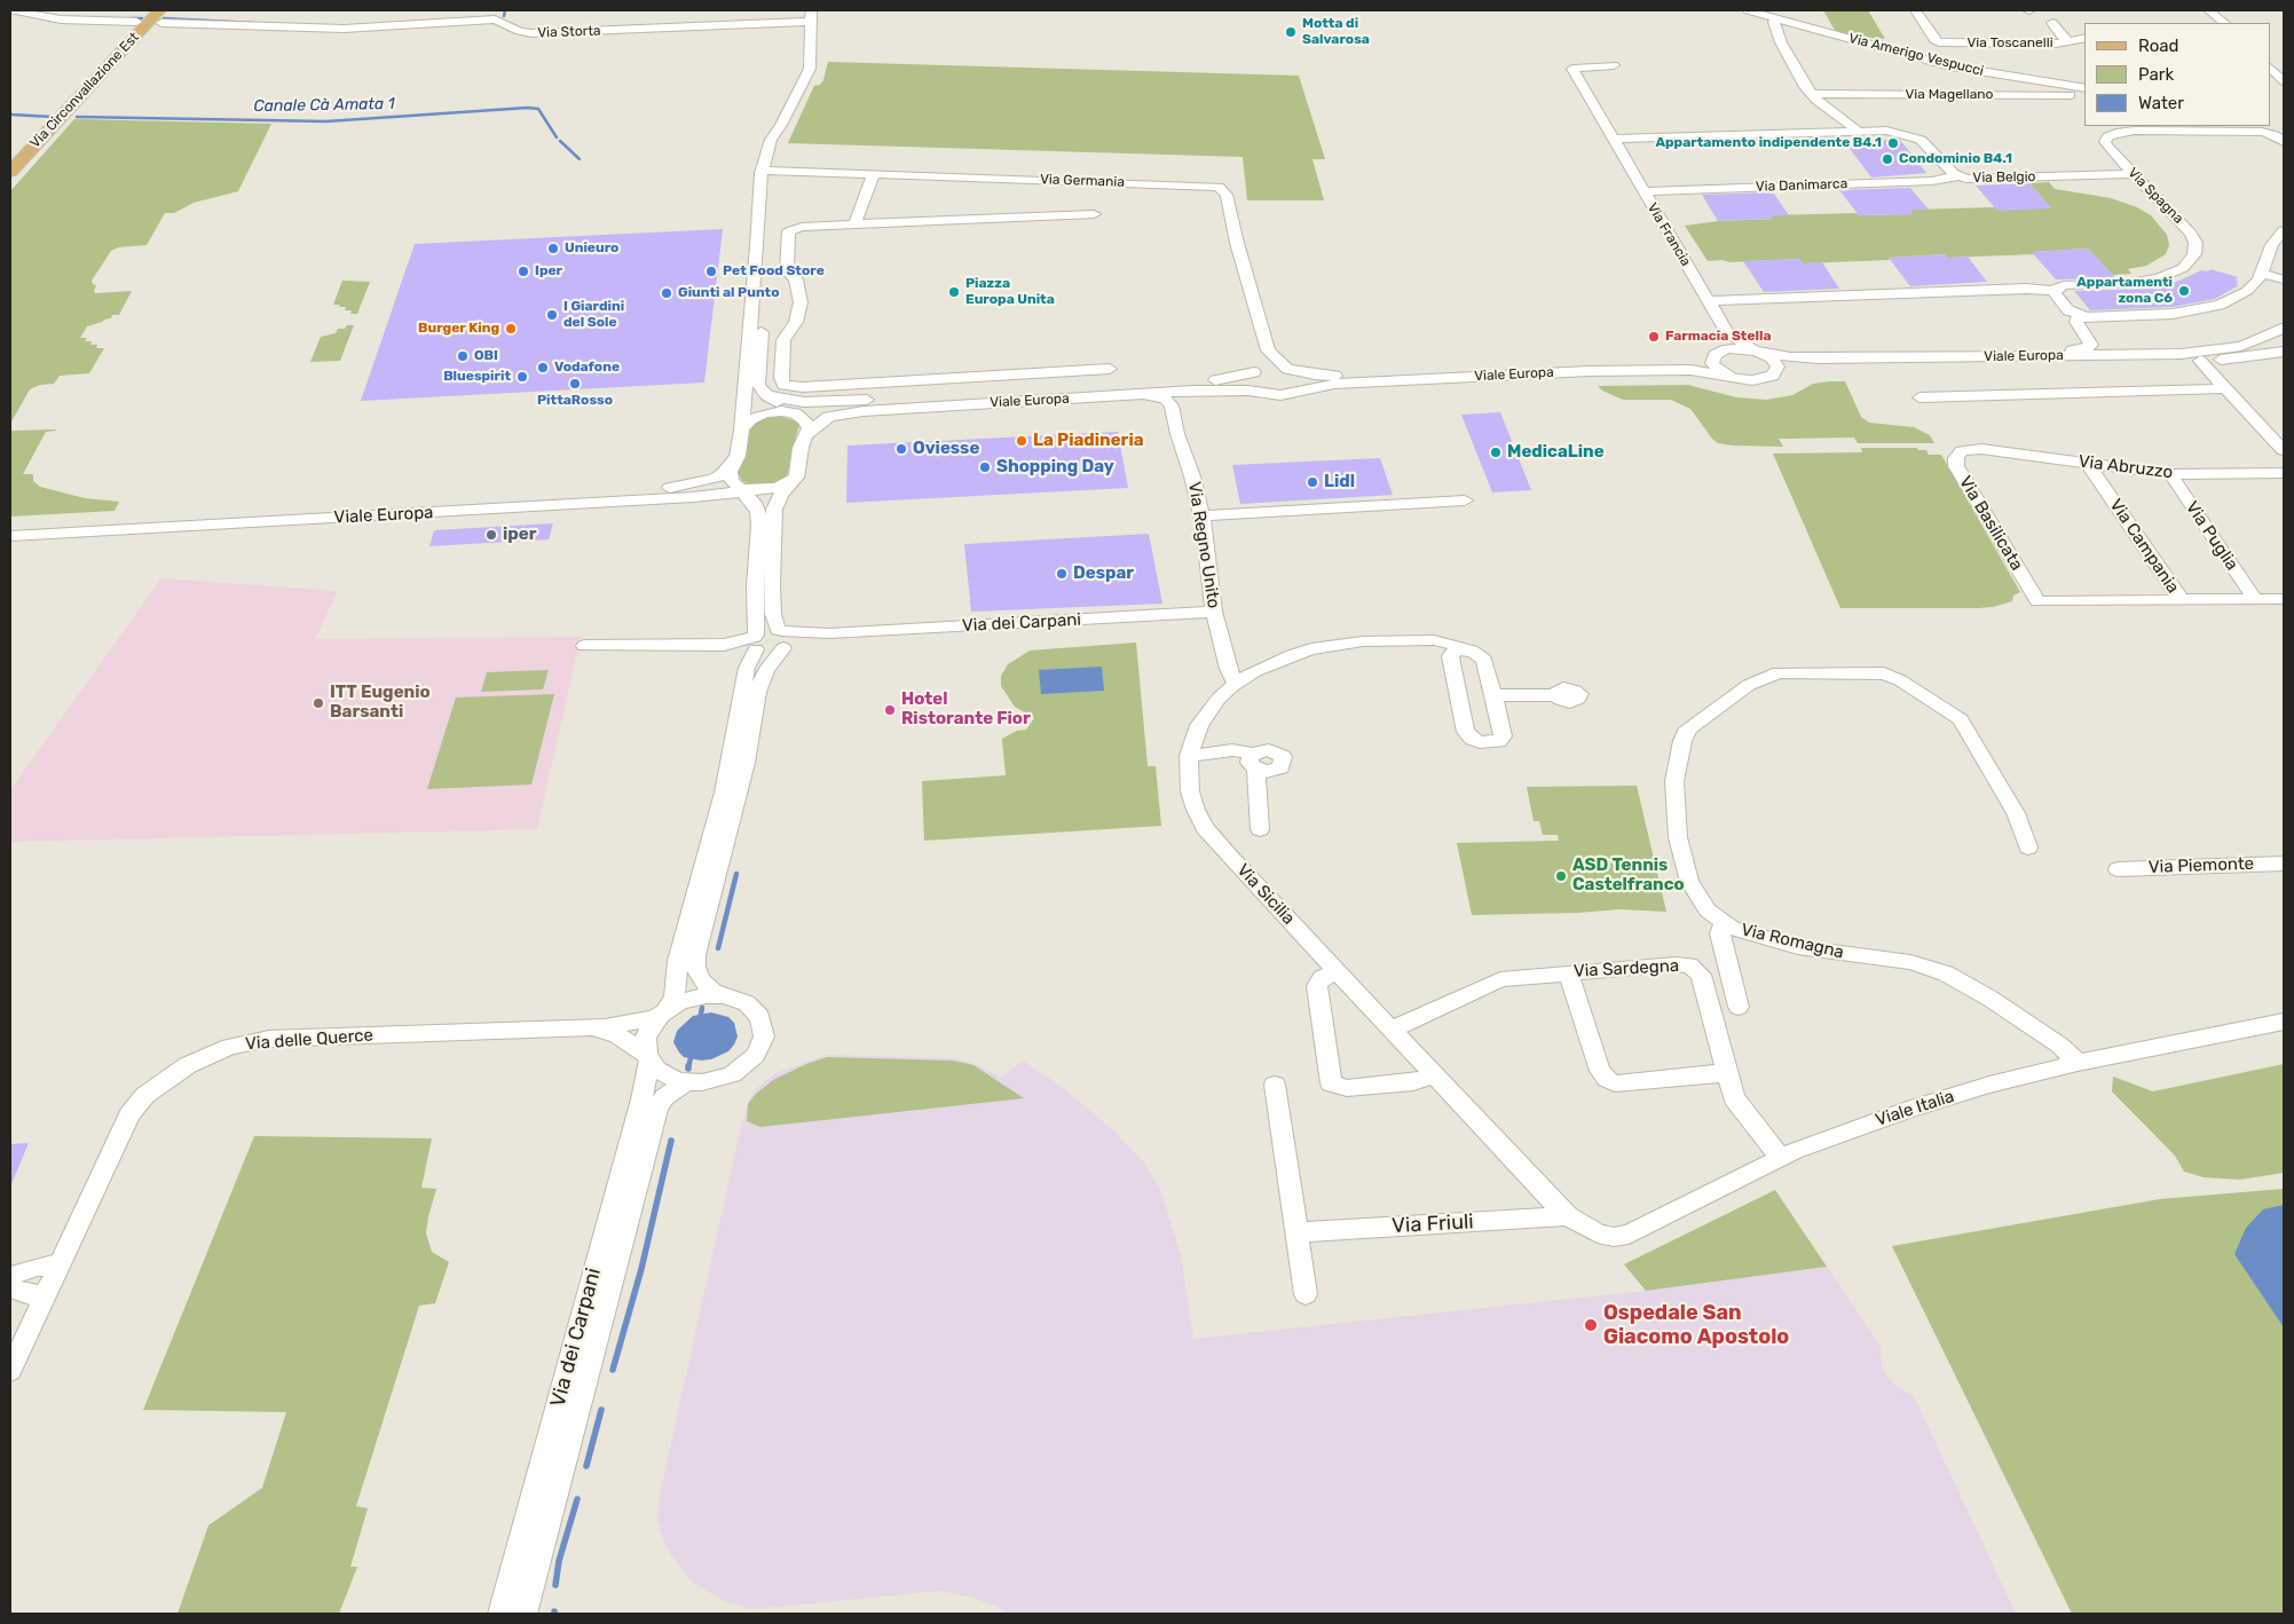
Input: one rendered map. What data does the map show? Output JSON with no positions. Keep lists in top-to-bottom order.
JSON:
{
  "streets": {
    "main road": ["Via Circonvallazione Est"],
    "street": [
      "Via Storta",
      "Via Toscanelli",
      "Via Amerigo Vespucci",
      "Via Magellano",
      "Via Belgio",
      "Via Germania",
      "Via Danimarca",
      "Via Spagna",
      "Via Francia",
      "Viale Europa",
      "Via Abruzzo",
      "Via Basilicata",
      "Via Puglia",
      "Via Regno Unito",
      "Via Campania",
      "Via dei Carpani",
      "Via Piemonte",
      "Via Sicilia",
      "Via Romagna",
      "Via Sardegna",
      "Via delle Querce",
      "Viale Italia",
      "Via Friuli"
    ]
  },
  "crossings": [
    ["Via Storta", "Via Circonvallazione Est"],
    ["Via Belgio", "Via Danimarca"],
    ["Via Belgio", "Via Spagna"],
    ["Via Danimarca", "Via Francia"],
    ["Via Francia", "Viale Europa"],
    ["Via Abruzzo", "Via Basilicata"],
    ["Via Abruzzo", "Via Puglia"],
    ["Via Abruzzo", "Via Campania"],
    ["Via Regno Unito", "Via dei Carpani"],
    ["Via Regno Unito", "Via Sicilia"],
    ["Via dei Carpani", "Via delle Querce"],
    ["Via Sicilia", "Via Sardegna"],
    ["Via Sicilia", "Viale Italia"],
    ["Via Sicilia", "Via Friuli"],
    ["Via Romagna", "Viale Italia"],
    ["Via Sardegna", "Viale Italia"],
    ["Viale Italia", "Via Friuli"]
  ],
  "water": ["Canale Cà Amata 1"],
  "places": [
    "Motta di Salvarosa",
    "Appartamento indipendente B4.1",
    "Condominio B4.1",
    "Unieuro",
    "Iper",
    "Pet Food Store",
    "Appartamenti zona C6",
    "Piazza Europa Unita",
    "Giunti al Punto",
    "I Giardini del Sole",
    "Burger King",
    "Farmacia Stella",
    "OBI",
    "Vodafone",
    "Bluespirit",
    "PittaRosso",
    "La Piadineria",
    "Oviesse",
    "MedicaLine",
    "Shopping Day",
    "Lidl",
    "iper",
    "Despar",
    "ITT Eugenio Barsanti",
    "Hotel Ristorante Fior",
    "ASD Tennis Castelfranco",
    "Ospedale San Giacomo Apostolo"
  ],
  "legend": ["Road", "Park", "Water"]
}
